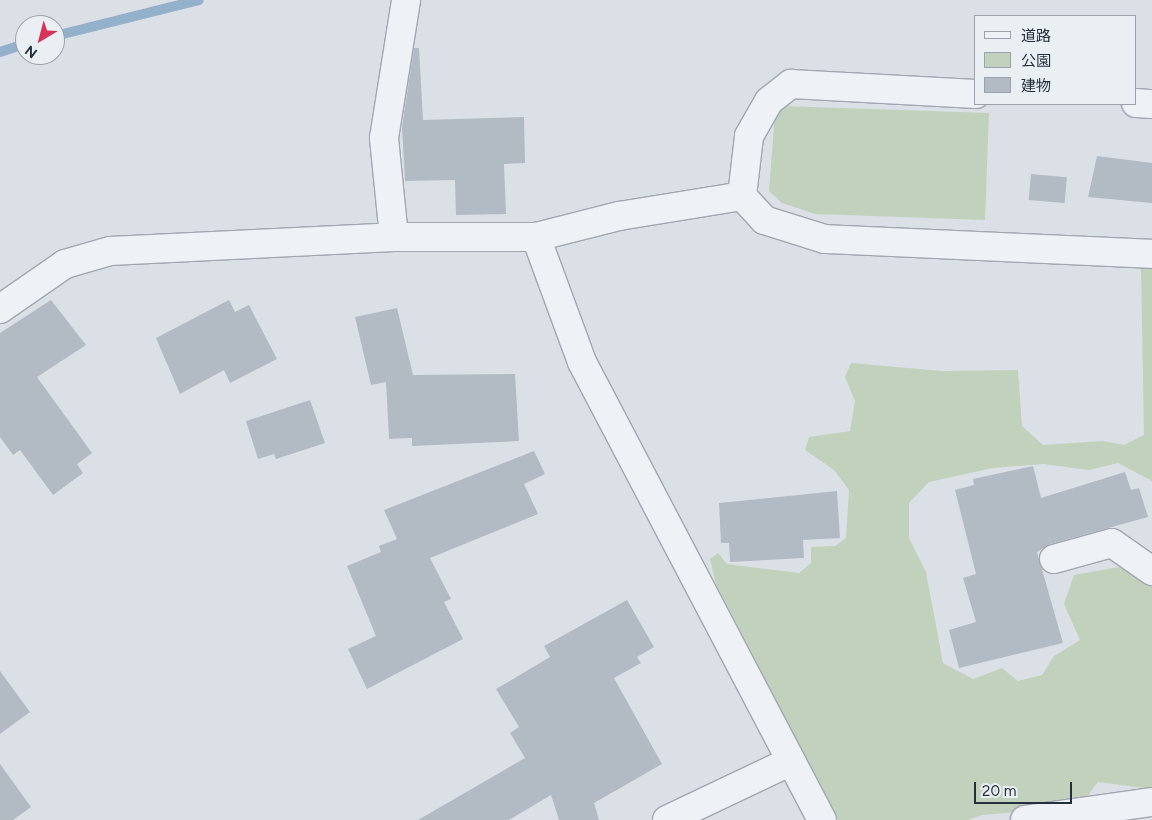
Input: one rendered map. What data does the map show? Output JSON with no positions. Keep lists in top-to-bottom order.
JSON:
{
  "legend": ["道路", "公園", "建物"],
  "scale_bar": "20 m",
  "north": "bottom left"
}
